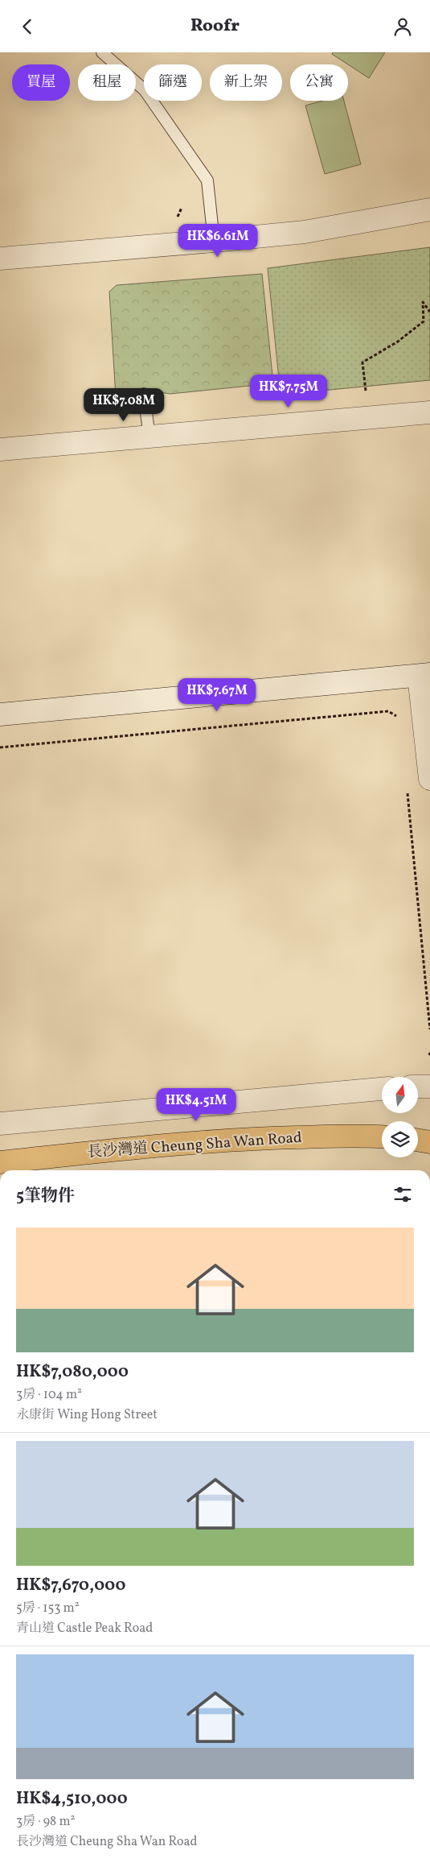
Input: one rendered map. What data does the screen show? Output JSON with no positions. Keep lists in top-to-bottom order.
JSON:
{
  "streets": {
    "main road": ["長沙灣道 Cheung Sha Wan Road"]
  },
  "north": "top",
  "page": {
    "header": "Roofr",
    "chip": [
      "買屋",
      "租屋",
      "篩選",
      "新上架",
      "公寓"
    ],
    "price": [
      "HK$6.61M",
      "HK$7.75M",
      "HK$7.08M",
      "HK$7.67M",
      "HK$4.51M"
    ],
    "heading": "5筆物件",
    "list": [
      {
        "name": "HK$7,080,000",
        "note": "3房 · 104 m² · 永康街 Wing Hong Street"
      },
      {
        "name": "HK$7,670,000",
        "note": "5房 · 153 m² · 青山道 Castle Peak Road"
      },
      {
        "name": "HK$4,510,000",
        "note": "3房 · 98 m² · 長沙灣道 Cheung Sha Wan Road"
      }
    ]
  }
}
